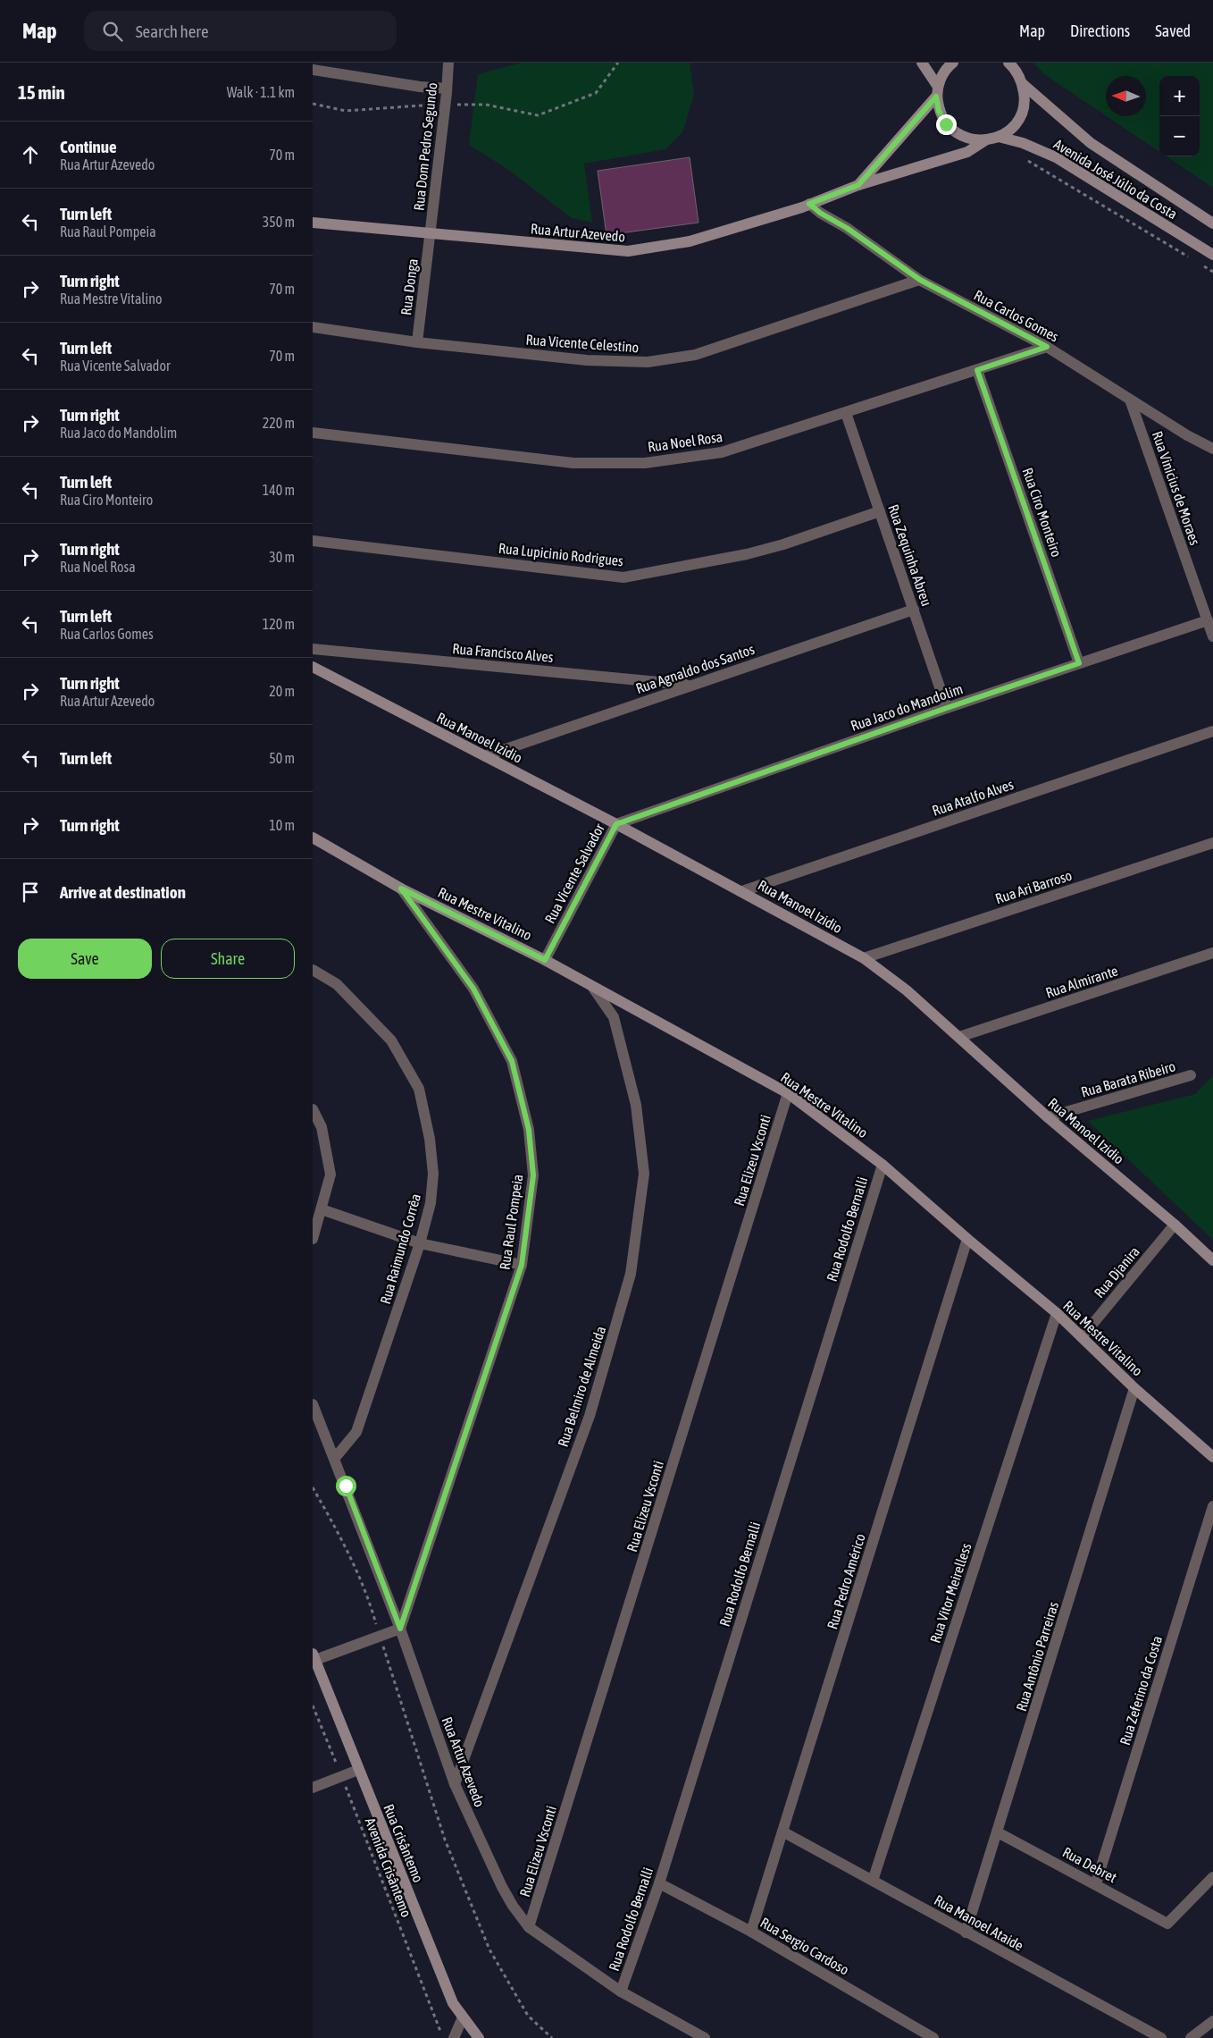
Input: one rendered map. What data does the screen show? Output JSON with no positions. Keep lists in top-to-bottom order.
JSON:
{
  "streets": {
    "street": [
      "Rua Dom Pedro Segundo",
      "Avenida José Júlio da Costa",
      "Rua Artur Azevedo",
      "Rua Donga",
      "Rua Carlos Gomes",
      "Rua Vicente Celestino",
      "Rua Noel Rosa",
      "Rua Vinicius de Moraes",
      "Rua Ciro Monteiro",
      "Rua Lupicinio Rodrigues",
      "Rua Zequinha Abreu",
      "Rua Francisco Alves",
      "Rua Agnaldo dos Santos",
      "Rua Jaco do Mandolim",
      "Rua Manoel Izidio",
      "Rua Atalfo Alves",
      "Rua Vicente Salvador",
      "Rua Ari Barroso",
      "Rua Mestre Vitalino",
      "Rua Almirante",
      "Rua Barata Ribeiro",
      "Rua Elizeu Vsconti",
      "Rua Raul Pompeia",
      "Rua Rodolfo Bernalli",
      "Rua Raimundo Corrêa",
      "Rua Djanira",
      "Rua Belmiro de Almeida",
      "Rua Pedro Américo",
      "Rua Vitor Meirelless",
      "Rua Antônio Parreiras",
      "Rua Zeferino da Costa",
      "Rua Crisântemo",
      "Rua Debret",
      "Rua Manoel Ataide",
      "Rua Sergio Cardoso"
    ],
    "path": ["Avenida Crisântemo"]
  },
  "crossings": [
    ["Rua Dom Pedro Segundo", "Rua Artur Azevedo"],
    ["Rua Dom Pedro Segundo", "Rua Donga"],
    ["Rua Artur Azevedo", "Rua Donga"],
    ["Rua Artur Azevedo", "Rua Carlos Gomes"],
    ["Rua Artur Azevedo", "Rua Elizeu Vsconti"],
    ["Rua Artur Azevedo", "Rua Raul Pompeia"],
    ["Rua Artur Azevedo", "Rua Rodolfo Bernalli"],
    ["Rua Artur Azevedo", "Rua Raimundo Corrêa"],
    ["Rua Artur Azevedo", "Rua Belmiro de Almeida"],
    ["Rua Donga", "Rua Vicente Celestino"],
    ["Rua Carlos Gomes", "Rua Vicente Celestino"],
    ["Rua Carlos Gomes", "Rua Noel Rosa"],
    ["Rua Carlos Gomes", "Rua Vinicius de Moraes"],
    ["Rua Noel Rosa", "Rua Ciro Monteiro"],
    ["Rua Noel Rosa", "Rua Zequinha Abreu"],
    ["Rua Vinicius de Moraes", "Rua Jaco do Mandolim"],
    ["Rua Ciro Monteiro", "Rua Jaco do Mandolim"],
    ["Rua Lupicinio Rodrigues", "Rua Zequinha Abreu"],
    ["Rua Zequinha Abreu", "Rua Agnaldo dos Santos"],
    ["Rua Zequinha Abreu", "Rua Jaco do Mandolim"],
    ["Rua Francisco Alves", "Rua Agnaldo dos Santos"],
    ["Rua Agnaldo dos Santos", "Rua Manoel Izidio"],
    ["Rua Jaco do Mandolim", "Rua Manoel Izidio"],
    ["Rua Jaco do Mandolim", "Rua Vicente Salvador"],
    ["Rua Manoel Izidio", "Rua Atalfo Alves"],
    ["Rua Manoel Izidio", "Rua Vicente Salvador"],
    ["Rua Manoel Izidio", "Rua Ari Barroso"],
    ["Rua Manoel Izidio", "Rua Almirante"],
    ["Rua Manoel Izidio", "Rua Barata Ribeiro"],
    ["Rua Manoel Izidio", "Rua Djanira"],
    ["Rua Vicente Salvador", "Rua Mestre Vitalino"],
    ["Rua Mestre Vitalino", "Rua Elizeu Vsconti"],
    ["Rua Mestre Vitalino", "Rua Raul Pompeia"],
    ["Rua Mestre Vitalino", "Rua Rodolfo Bernalli"],
    ["Rua Mestre Vitalino", "Rua Djanira"],
    ["Rua Mestre Vitalino", "Rua Belmiro de Almeida"],
    ["Rua Mestre Vitalino", "Rua Pedro Américo"],
    ["Rua Mestre Vitalino", "Rua Vitor Meirelless"],
    ["Rua Mestre Vitalino", "Rua Antônio Parreiras"],
    ["Rua Rodolfo Bernalli", "Rua Sergio Cardoso"],
    ["Rua Pedro Américo", "Rua Manoel Ataide"],
    ["Rua Pedro Américo", "Rua Sergio Cardoso"],
    ["Rua Vitor Meirelless", "Rua Manoel Ataide"],
    ["Rua Antônio Parreiras", "Rua Debret"],
    ["Rua Antônio Parreiras", "Rua Manoel Ataide"],
    ["Rua Zeferino da Costa", "Rua Debret"]
  ],
  "north": "left",
  "page": {
    "header": "Map",
    "search": "Search here",
    "nav": ["Map", "Directions", "Saved"],
    "heading": ["15 min", "Walk · 1.1 km"],
    "map_buttons": ["+", "−"],
    "list": [
      ["Continue", "Rua Artur Azevedo", "70 m"],
      ["Turn left", "Rua Raul Pompeia", "350 m"],
      ["Turn right", "Rua Mestre Vitalino", "70 m"],
      ["Turn left", "Rua Vicente Salvador", "70 m"],
      ["Turn right", "Rua Jaco do Mandolim", "220 m"],
      ["Turn left", "Rua Ciro Monteiro", "140 m"],
      ["Turn right", "Rua Noel Rosa", "30 m"],
      ["Turn left", "Rua Carlos Gomes", "120 m"],
      ["Turn right", "Rua Artur Azevedo", "20 m"],
      ["Turn left", "50 m"],
      ["Turn right", "10 m"],
      "Arrive at destination"
    ],
    "buttons": ["Save", "Share"]
  }
}
